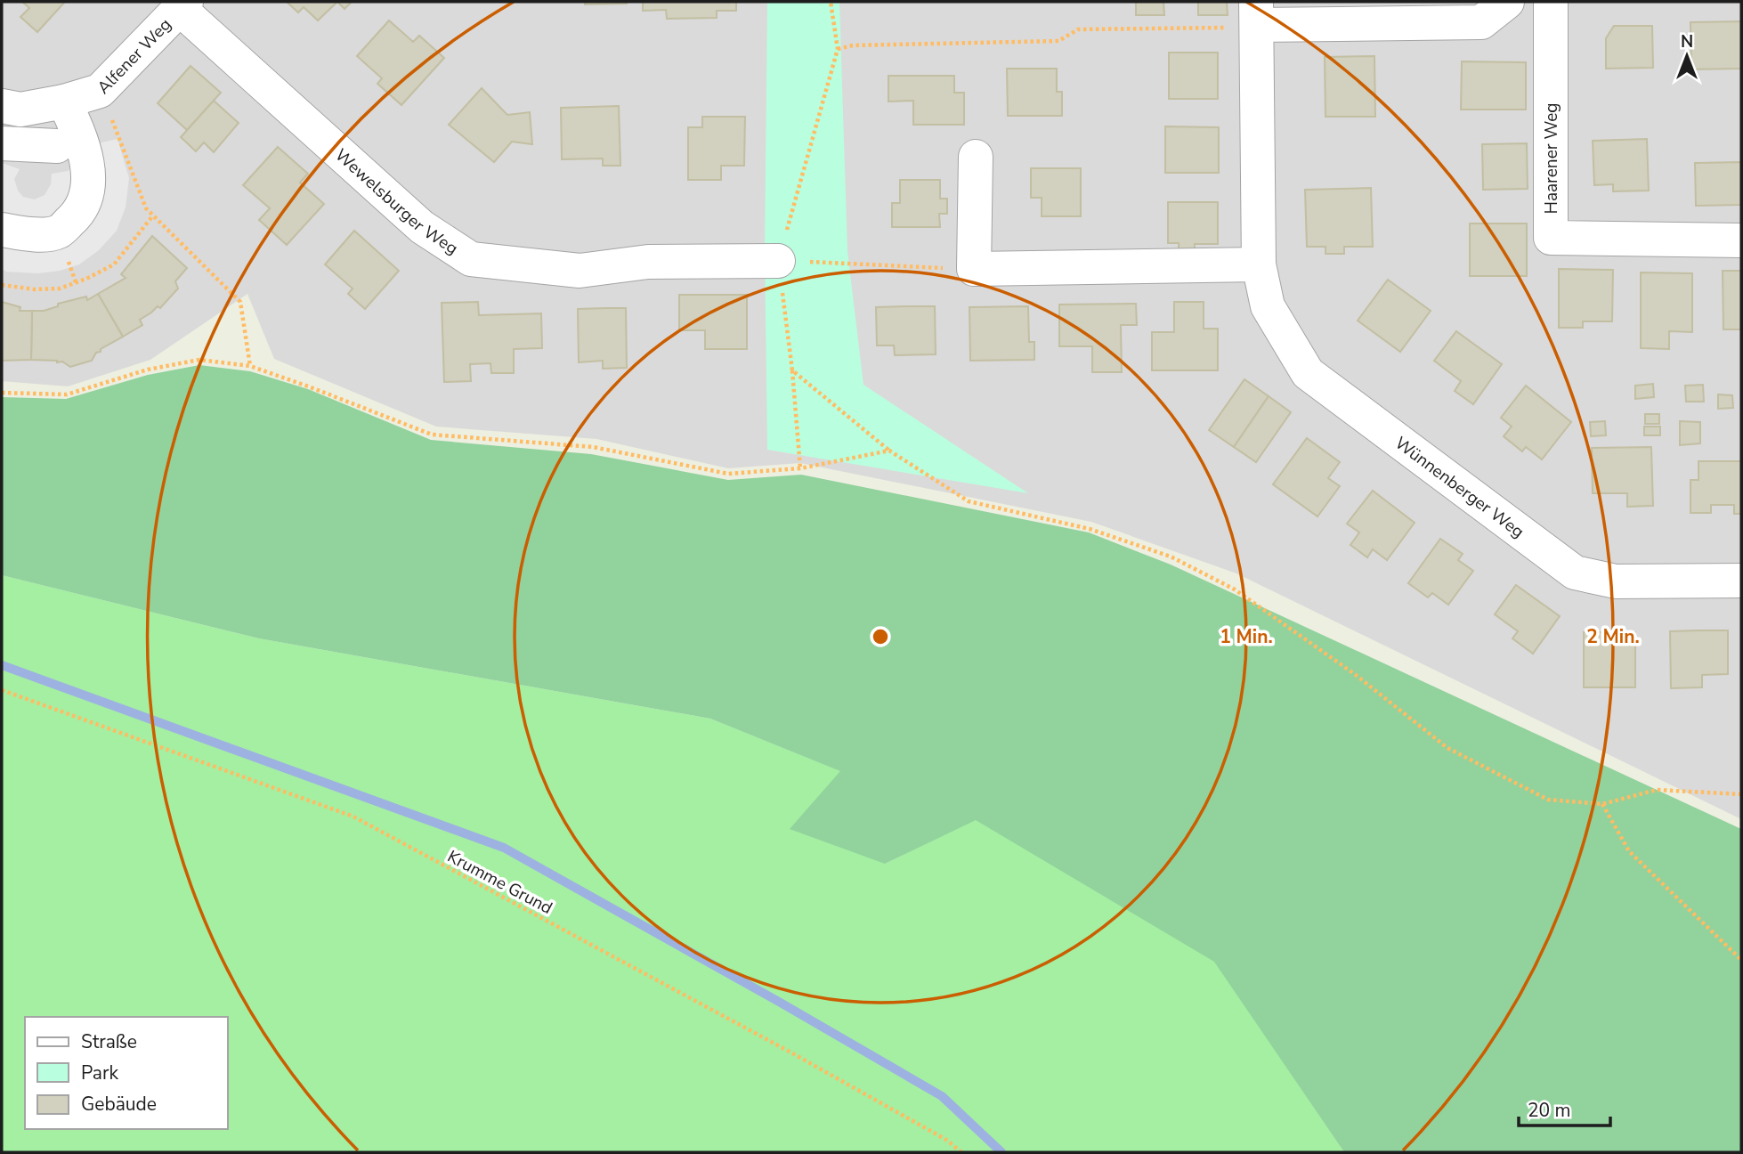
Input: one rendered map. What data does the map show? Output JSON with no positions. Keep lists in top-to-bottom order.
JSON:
{
  "streets": {
    "street": [
      "Alfener Weg",
      "Haarener Weg",
      "Wewelsburger Weg",
      "Wünnenberger Weg"
    ],
    "path": ["Krumme Grund"]
  },
  "crossings": [
    ["Alfener Weg", "Wewelsburger Weg"]
  ],
  "legend": ["Straße", "Park", "Gebäude"],
  "scale_bar": "20 m",
  "north": "top",
  "rings": ["1 Min.", "2 Min."]
}
